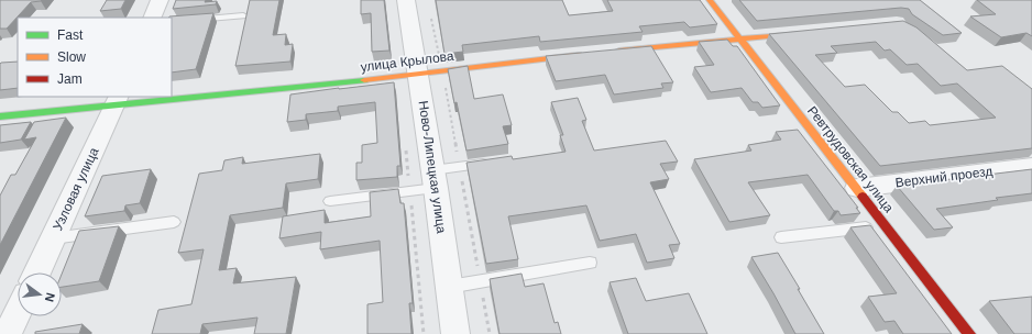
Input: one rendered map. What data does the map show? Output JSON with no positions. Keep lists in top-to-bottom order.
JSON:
{
  "streets": {
    "street": [
      "улица Крылова",
      "Ревтрудовская улица",
      "Ново-Липецкая улица",
      "Верхний проезд",
      "Узловая улица"
    ]
  },
  "crossings": [
    ["улица Крылова", "Ново-Липецкая улица"],
    ["улица Крылова", "Узловая улица"],
    ["Ревтрудовская улица", "Верхний проезд"]
  ],
  "legend": ["Fast", "Slow", "Jam"],
  "north": "right"
}
